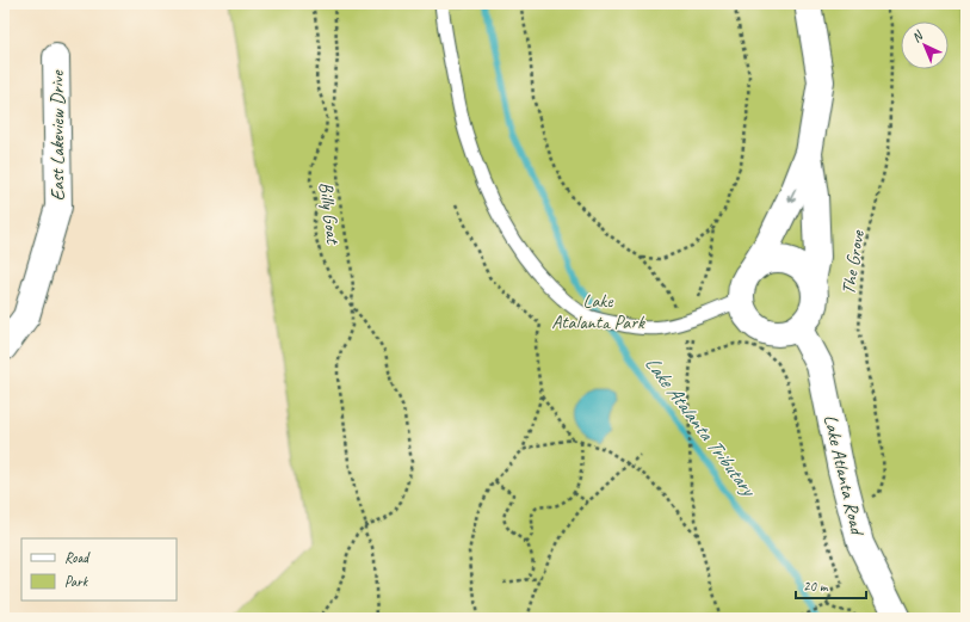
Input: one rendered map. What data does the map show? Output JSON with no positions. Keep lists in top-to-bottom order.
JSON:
{
  "streets": {
    "street": ["East Lakeview Drive", "Lake Atlanta Road"],
    "path": ["Billy Goat", "The Grove"]
  },
  "crossings": [
    ["The Grove", "Lake Atlanta Road"]
  ],
  "water": ["Lake Atalanta Tributary"],
  "parks": ["Lake Atalanta Park"],
  "legend": ["Road", "Park"],
  "scale_bar": "20 m",
  "north": "top left"
}
